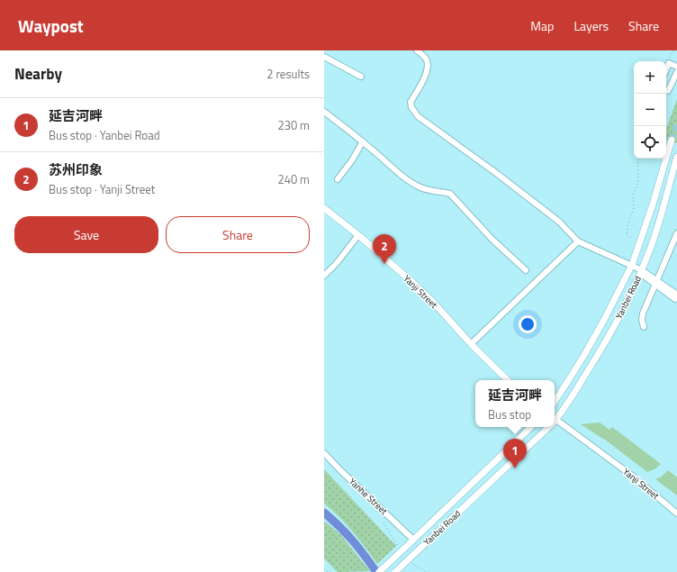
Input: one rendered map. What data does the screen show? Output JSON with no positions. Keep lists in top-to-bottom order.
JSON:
{
  "streets": {
    "main road": ["Yanji Street", "Yanbei Road"],
    "street": ["Yanhe Street"]
  },
  "crossings": [
    ["Yanbei Road", "Yanhe Street"]
  ],
  "page": {
    "header": "Waypost",
    "nav": ["Map", "Layers", "Share"],
    "heading": ["Nearby", "2 results"],
    "map_buttons": ["+", "−"],
    "list": [
      {
        "mark": "1",
        "name": "延吉河畔",
        "note": "Bus stop · Yanbei Road",
        "value": "230 m"
      },
      {
        "mark": "2",
        "name": "苏州印象",
        "note": "Bus stop · Yanji Street",
        "value": "240 m"
      }
    ],
    "buttons": ["Save", "Share"],
    "pins": ["2", "1"],
    "popup": ["延吉河畔", "Bus stop"]
  }
}
